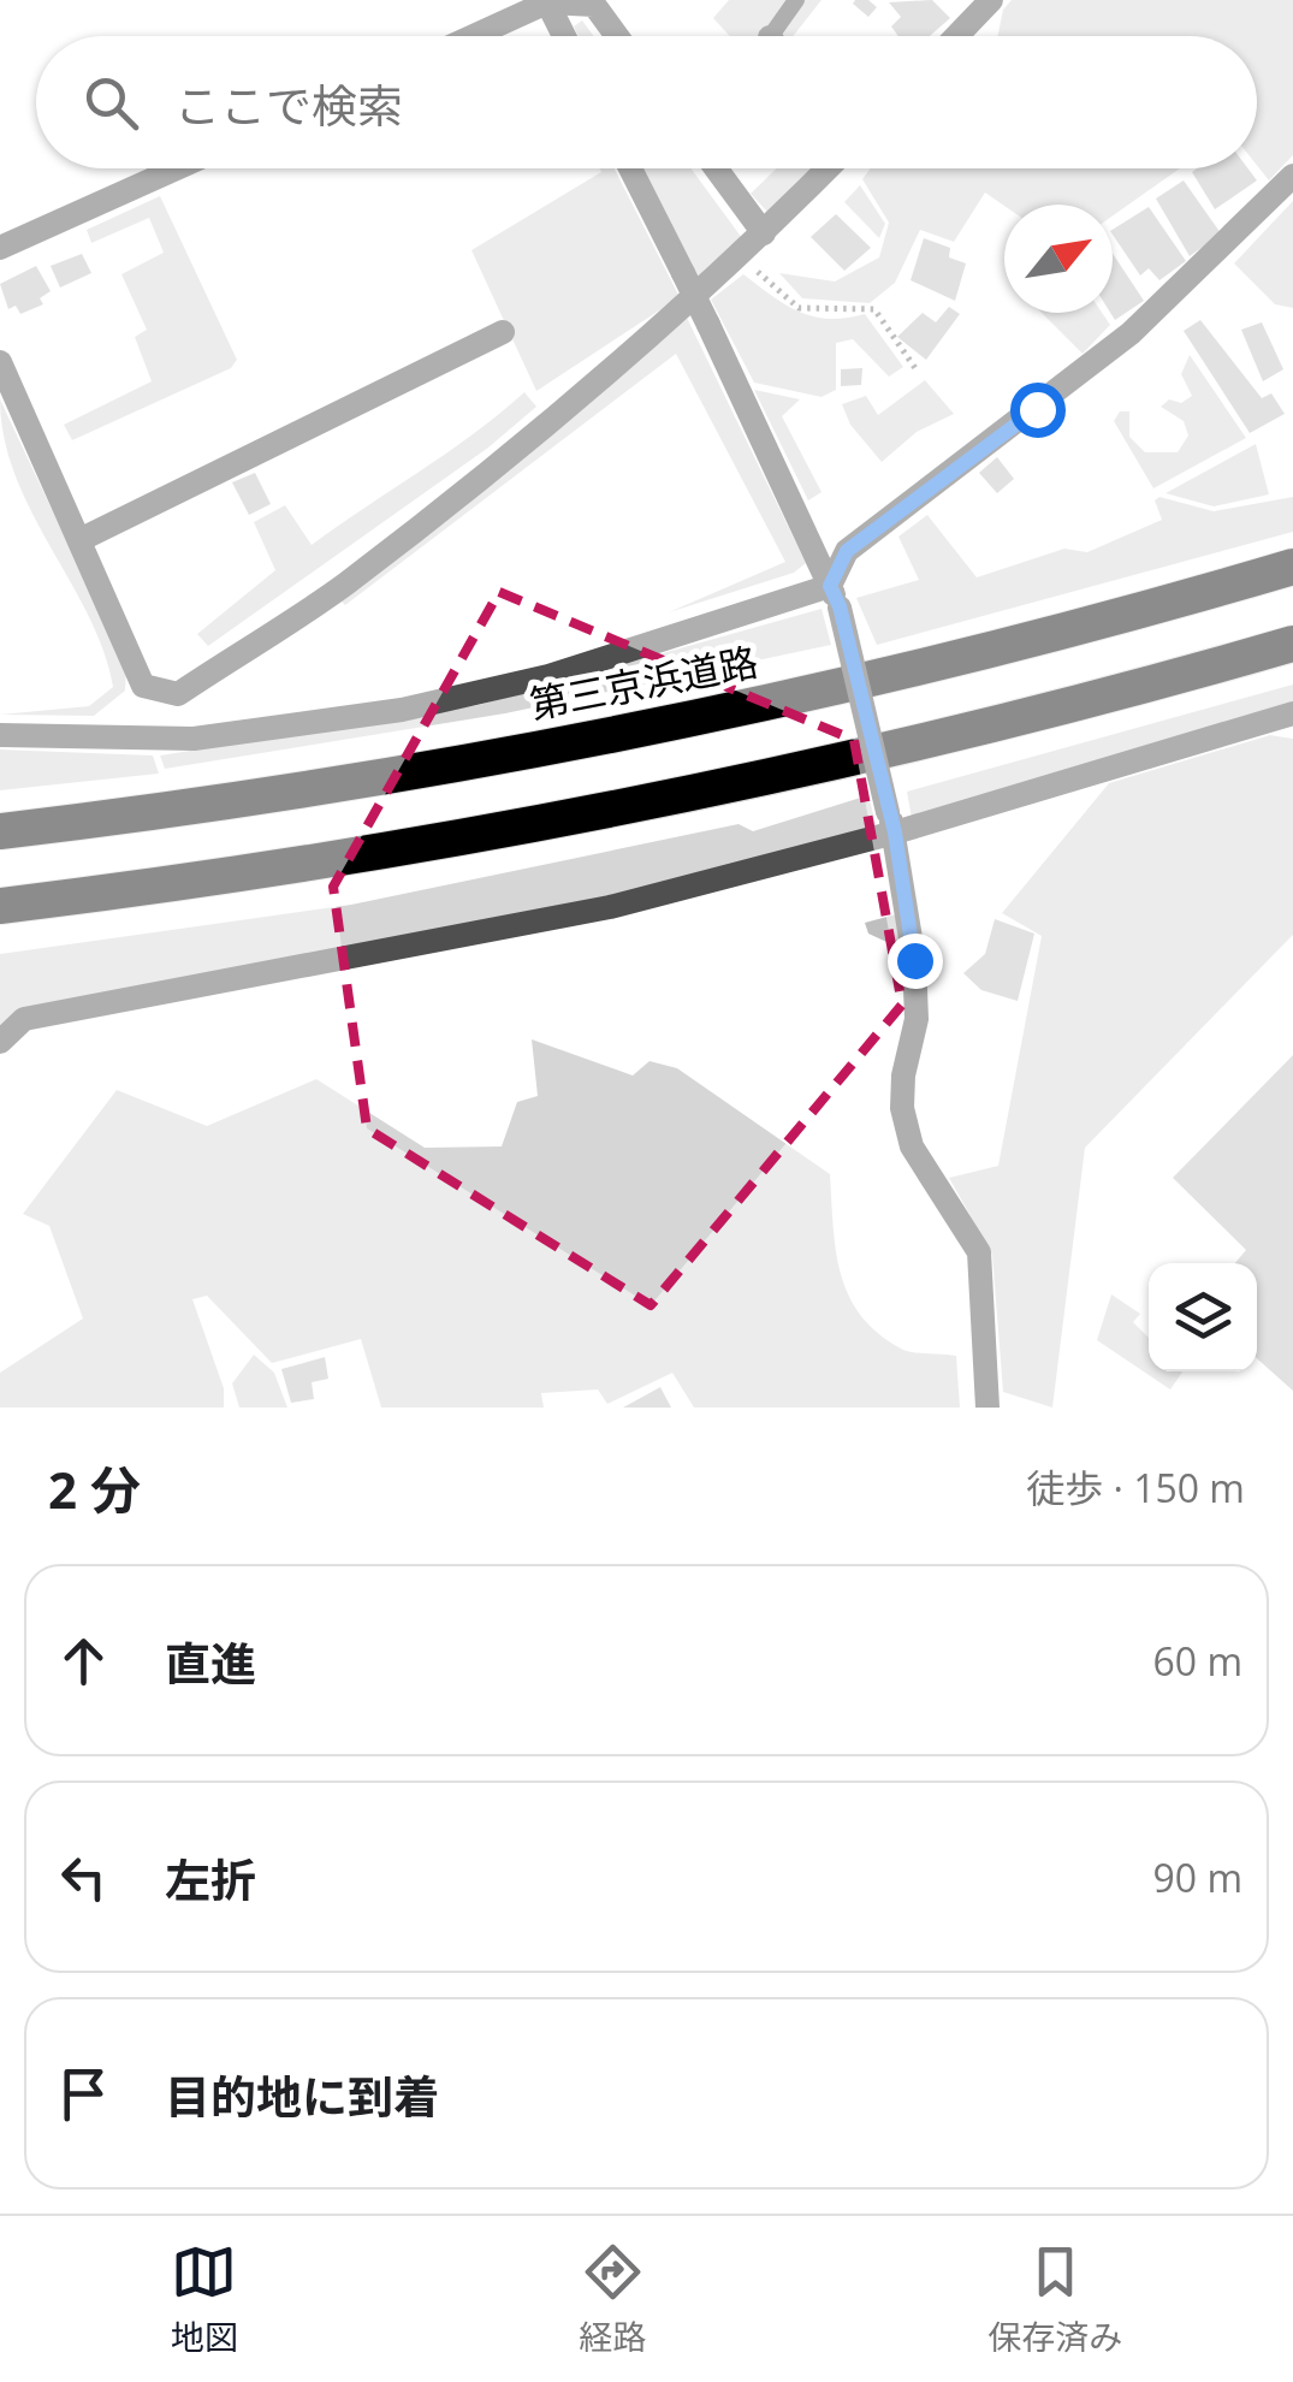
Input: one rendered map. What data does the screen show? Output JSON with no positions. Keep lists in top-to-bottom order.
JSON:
{
  "streets": {
    "highway": ["第三京浜道路"]
  },
  "north": "top right",
  "page": {
    "search": "ここで検索",
    "heading": ["2 分", "徒歩 · 150 m"],
    "list": [
      ["直進", "60 m"],
      ["左折", "90 m"],
      "目的地に到着"
    ],
    "nav": ["地図", "経路", "保存済み"]
  }
}
